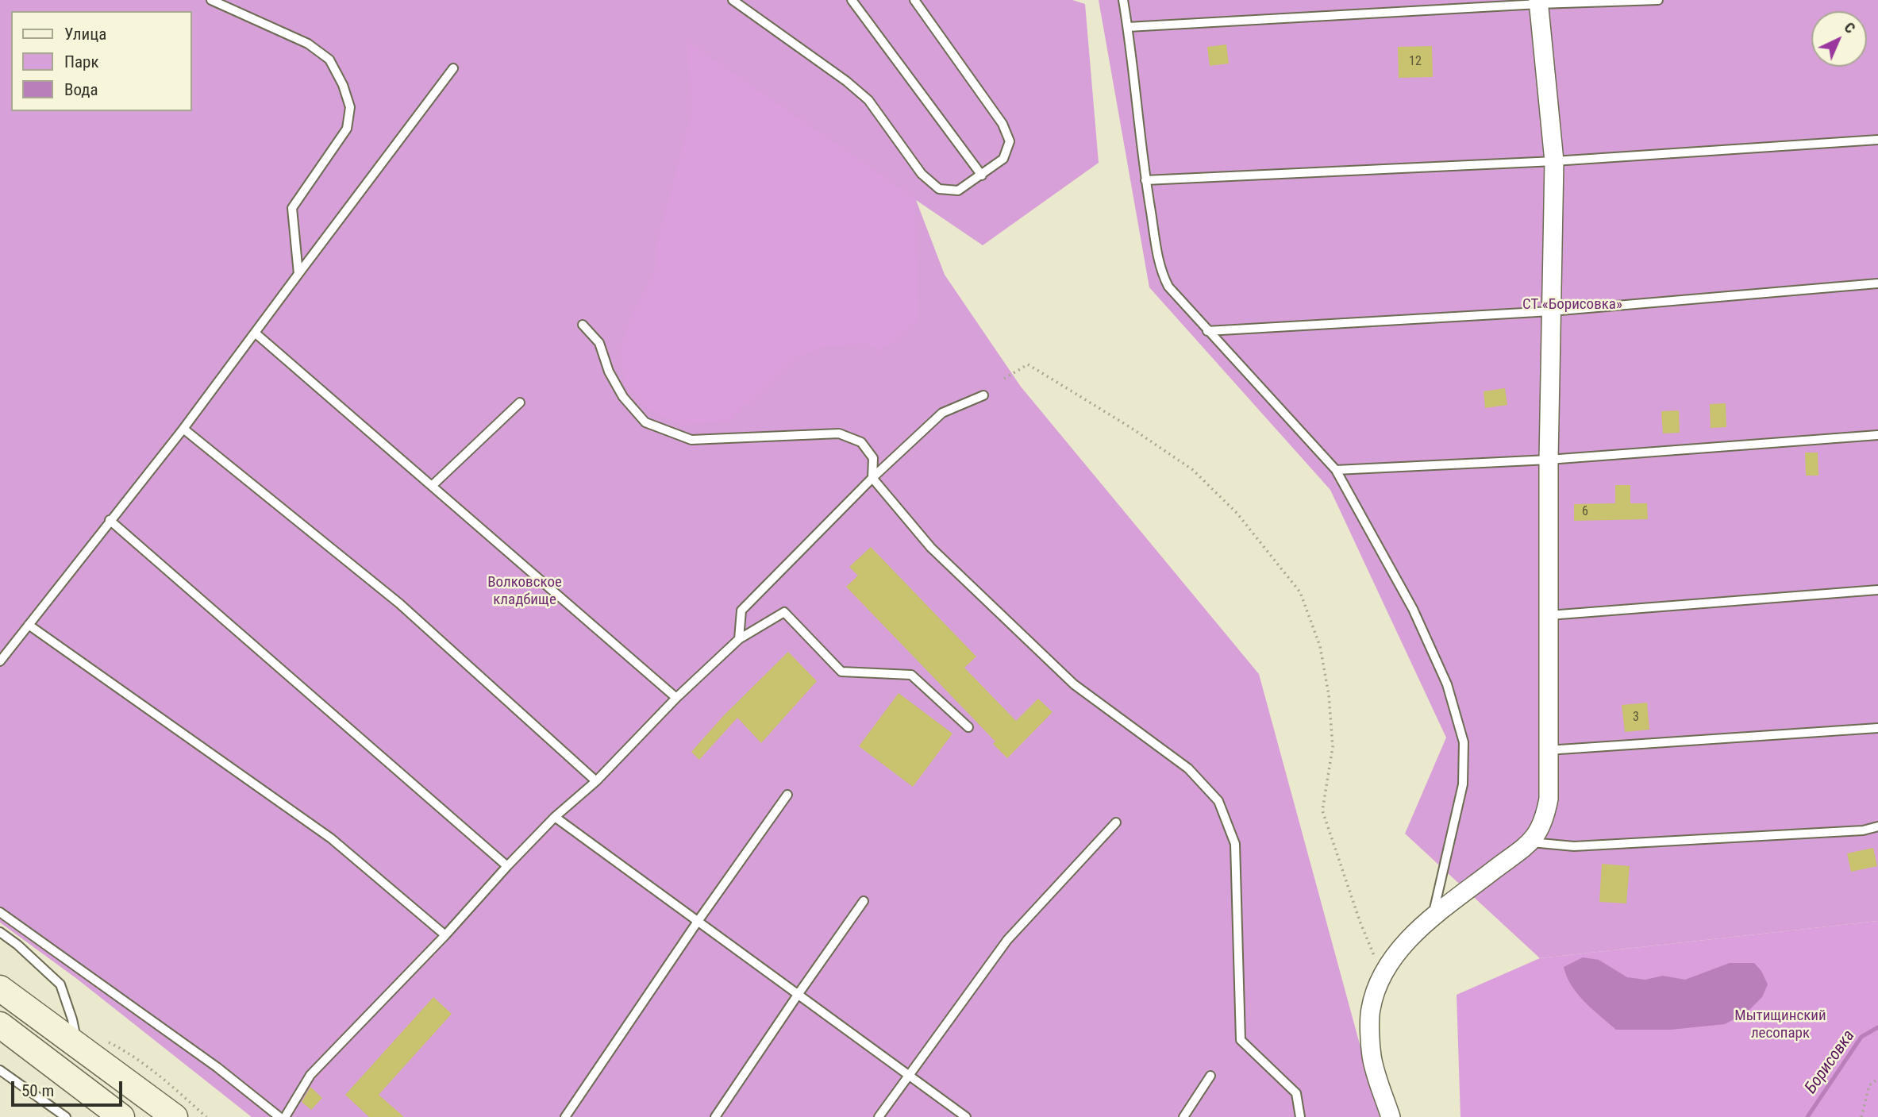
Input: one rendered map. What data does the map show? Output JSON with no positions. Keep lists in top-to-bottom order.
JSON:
{
  "water": ["Борисовка"],
  "parks": ["СТ «Борисовка»", "Волковское кладбище", "Мытищинский лесопарк"],
  "house_numbers": ["12", "6", "3"],
  "legend": ["Улица", "Парк", "Вода"],
  "scale_bar": "50 m",
  "north": "top right"
}
